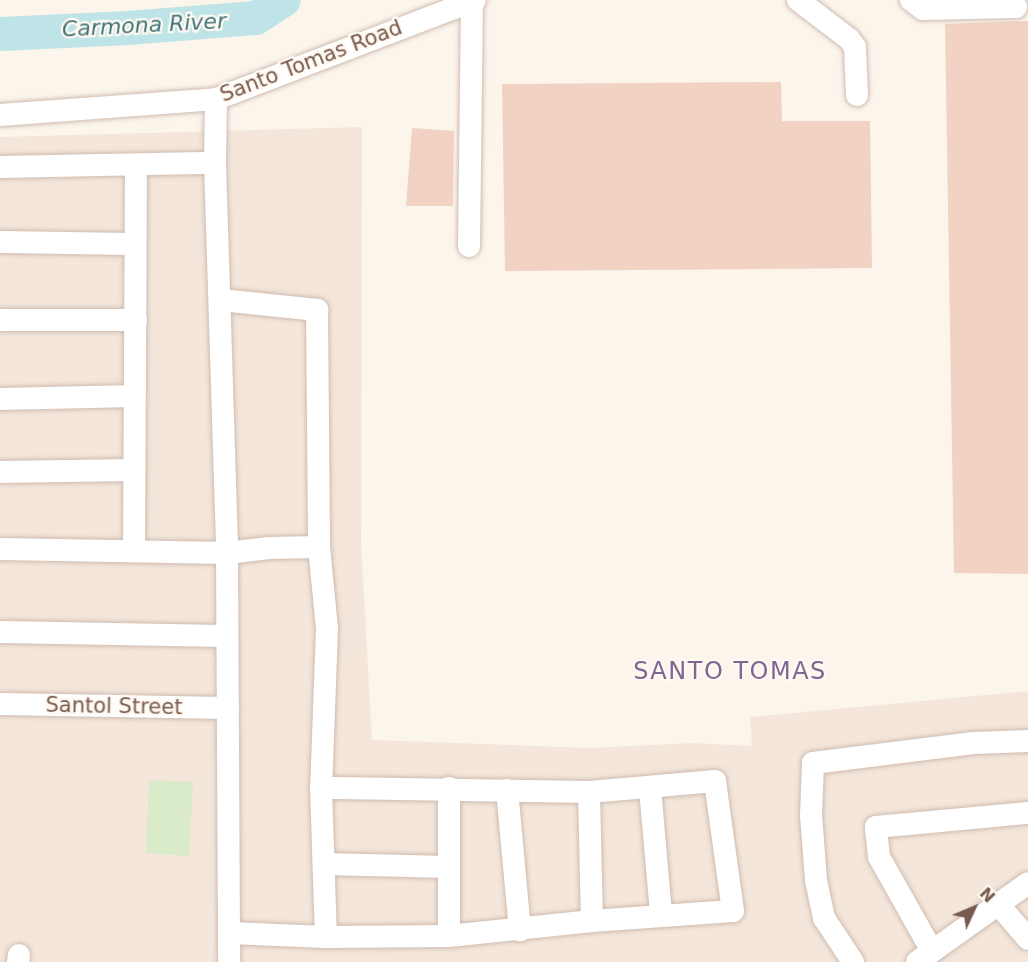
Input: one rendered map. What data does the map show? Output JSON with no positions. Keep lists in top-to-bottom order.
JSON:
{
  "streets": {
    "street": ["Santo Tomas Road", "Santol Street"]
  },
  "districts": ["SANTO TOMAS"],
  "water": ["Carmona River"],
  "north": "top right"
}
